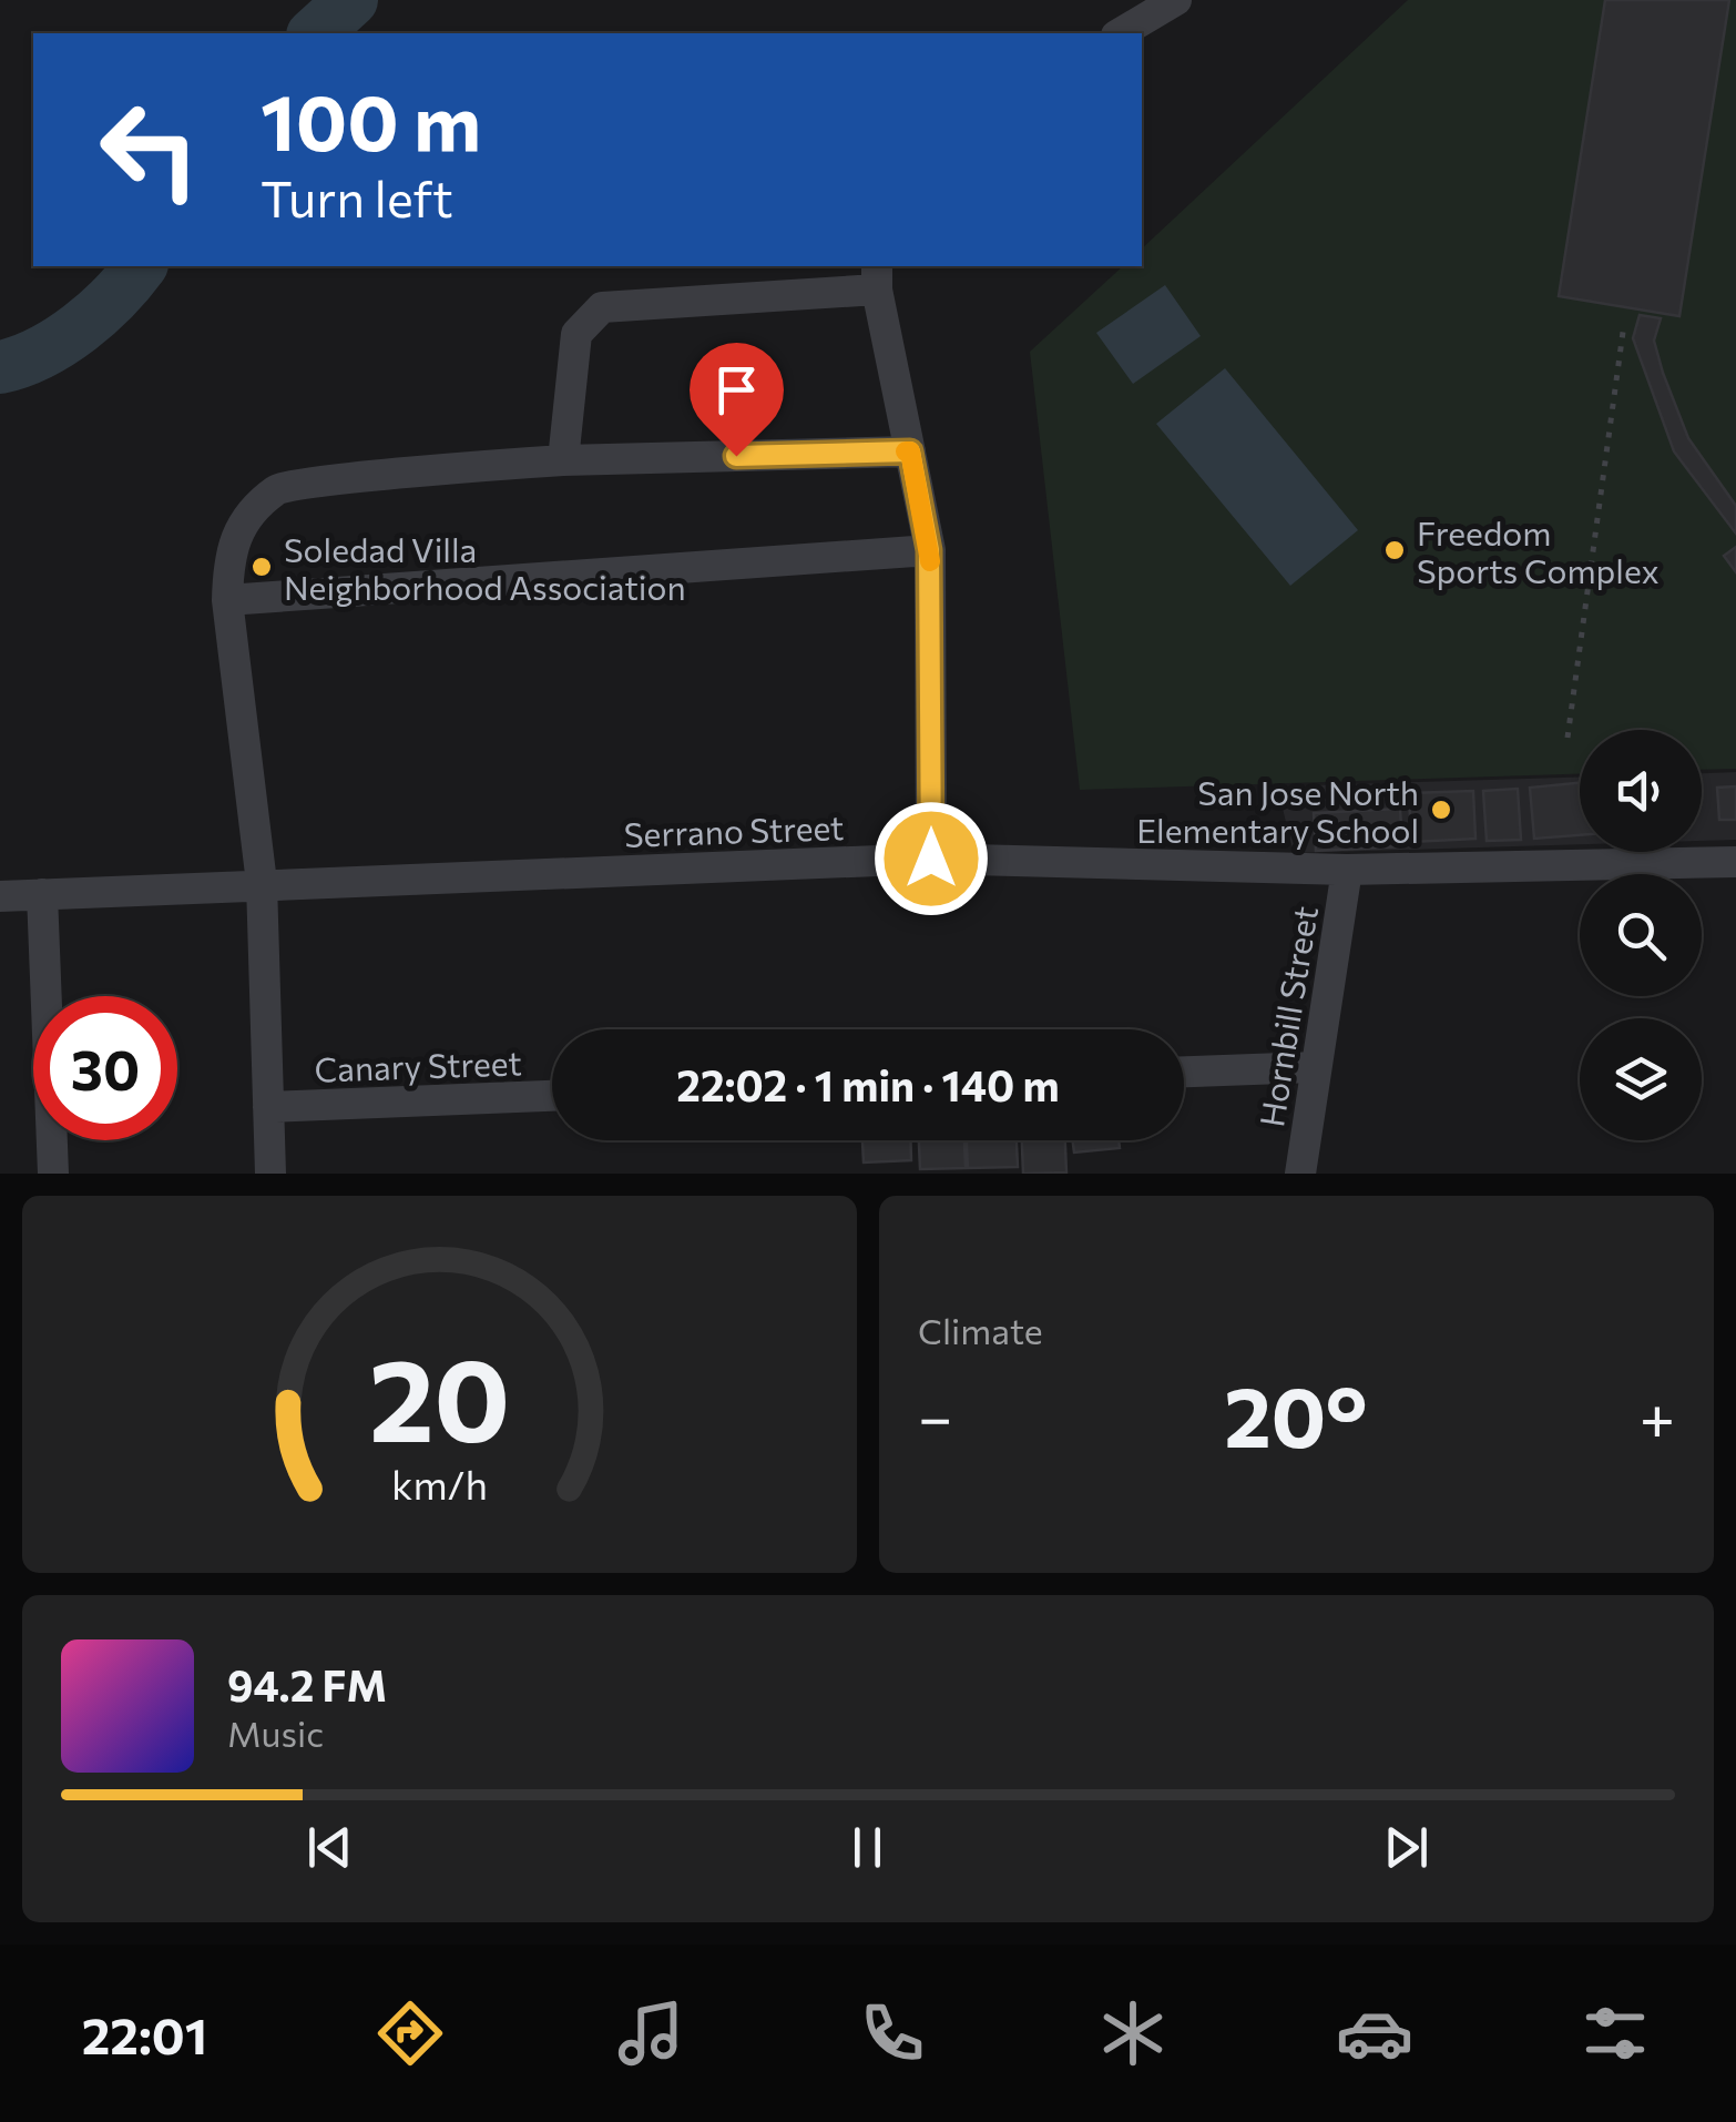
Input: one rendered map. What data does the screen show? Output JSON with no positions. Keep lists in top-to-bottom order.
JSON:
{
  "streets": {
    "street": ["Serrano Street", "Hornbill Street", "Canary Street"]
  },
  "crossings": [
    ["Serrano Street", "Hornbill Street"]
  ],
  "places": ["Freedom Sports Complex", "Soledad Villa Neighborhood Association", "San Jose North Elementary School"],
  "page": {
    "turn": ["100 m", "Turn left"],
    "limit": "30",
    "trip": "22:02 · 1 min · 140 m",
    "tile": "Climate",
    "heat": ["−", "20°", "+"],
    "song": ["94.2 FM", "Music"],
    "tabs": "22:01",
    "gauge": ["20", "km/h"]
  }
}
